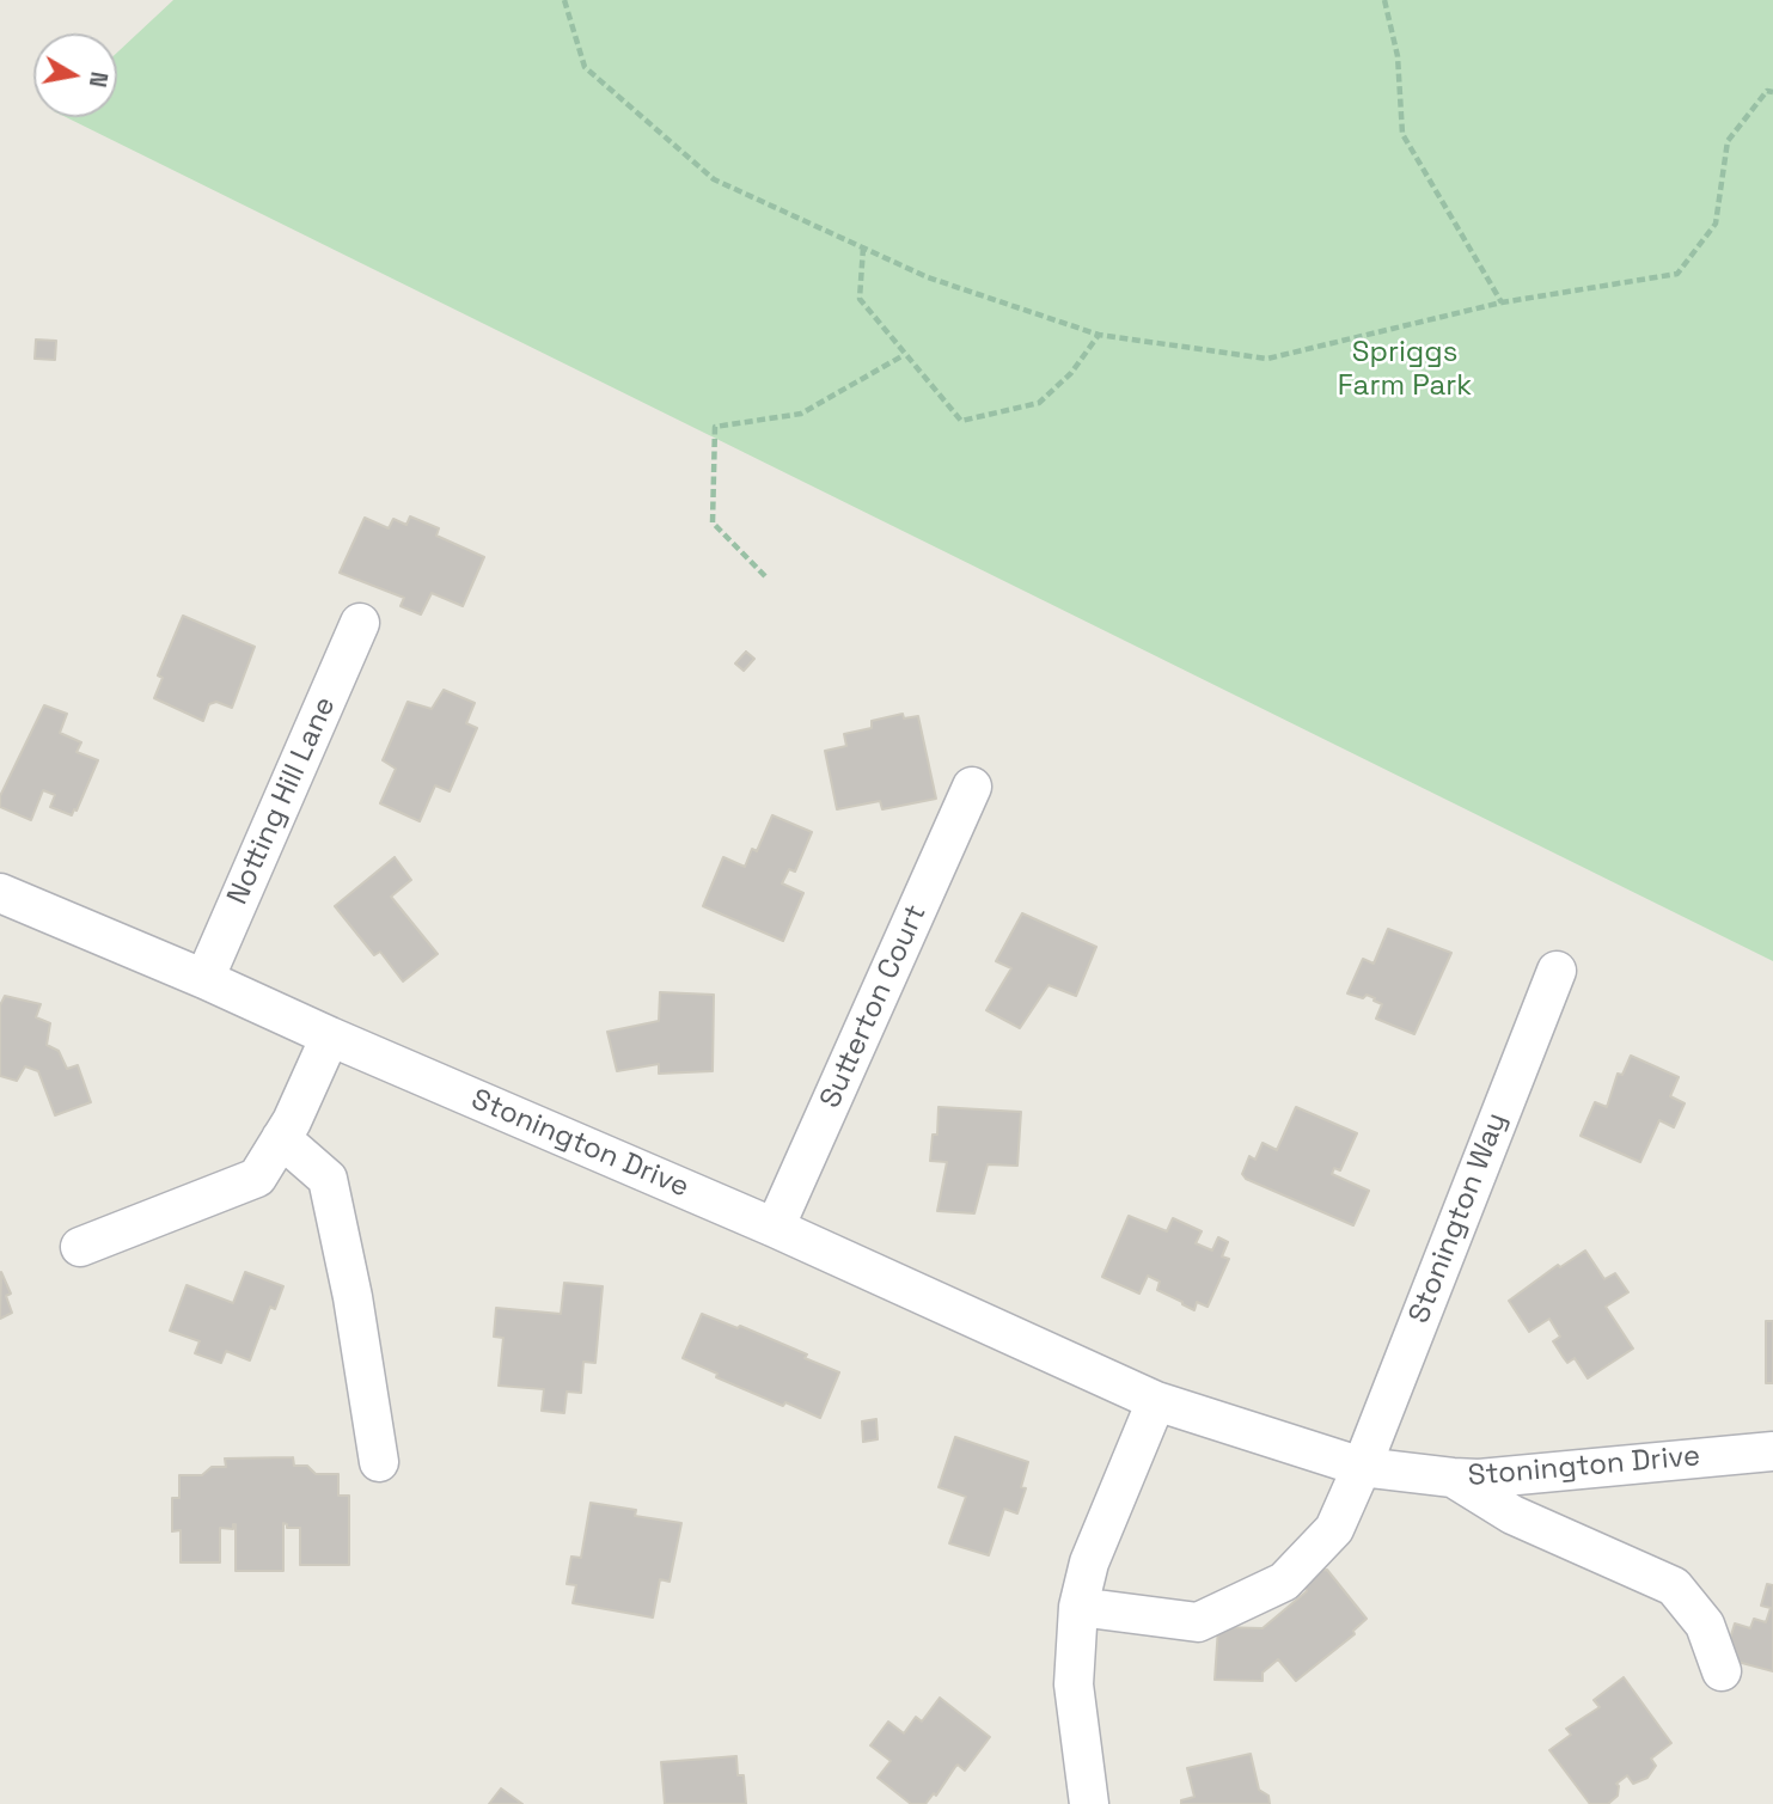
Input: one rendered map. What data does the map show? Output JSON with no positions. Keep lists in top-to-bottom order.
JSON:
{
  "streets": {
    "street": [
      "Notting Hill Lane",
      "Sutterton Court",
      "Stonington Drive",
      "Stonington Way"
    ]
  },
  "crossings": [
    ["Notting Hill Lane", "Stonington Drive"],
    ["Sutterton Court", "Stonington Drive"],
    ["Stonington Drive", "Stonington Way"]
  ],
  "parks": ["Spriggs Farm Park"],
  "north": "right"
}
